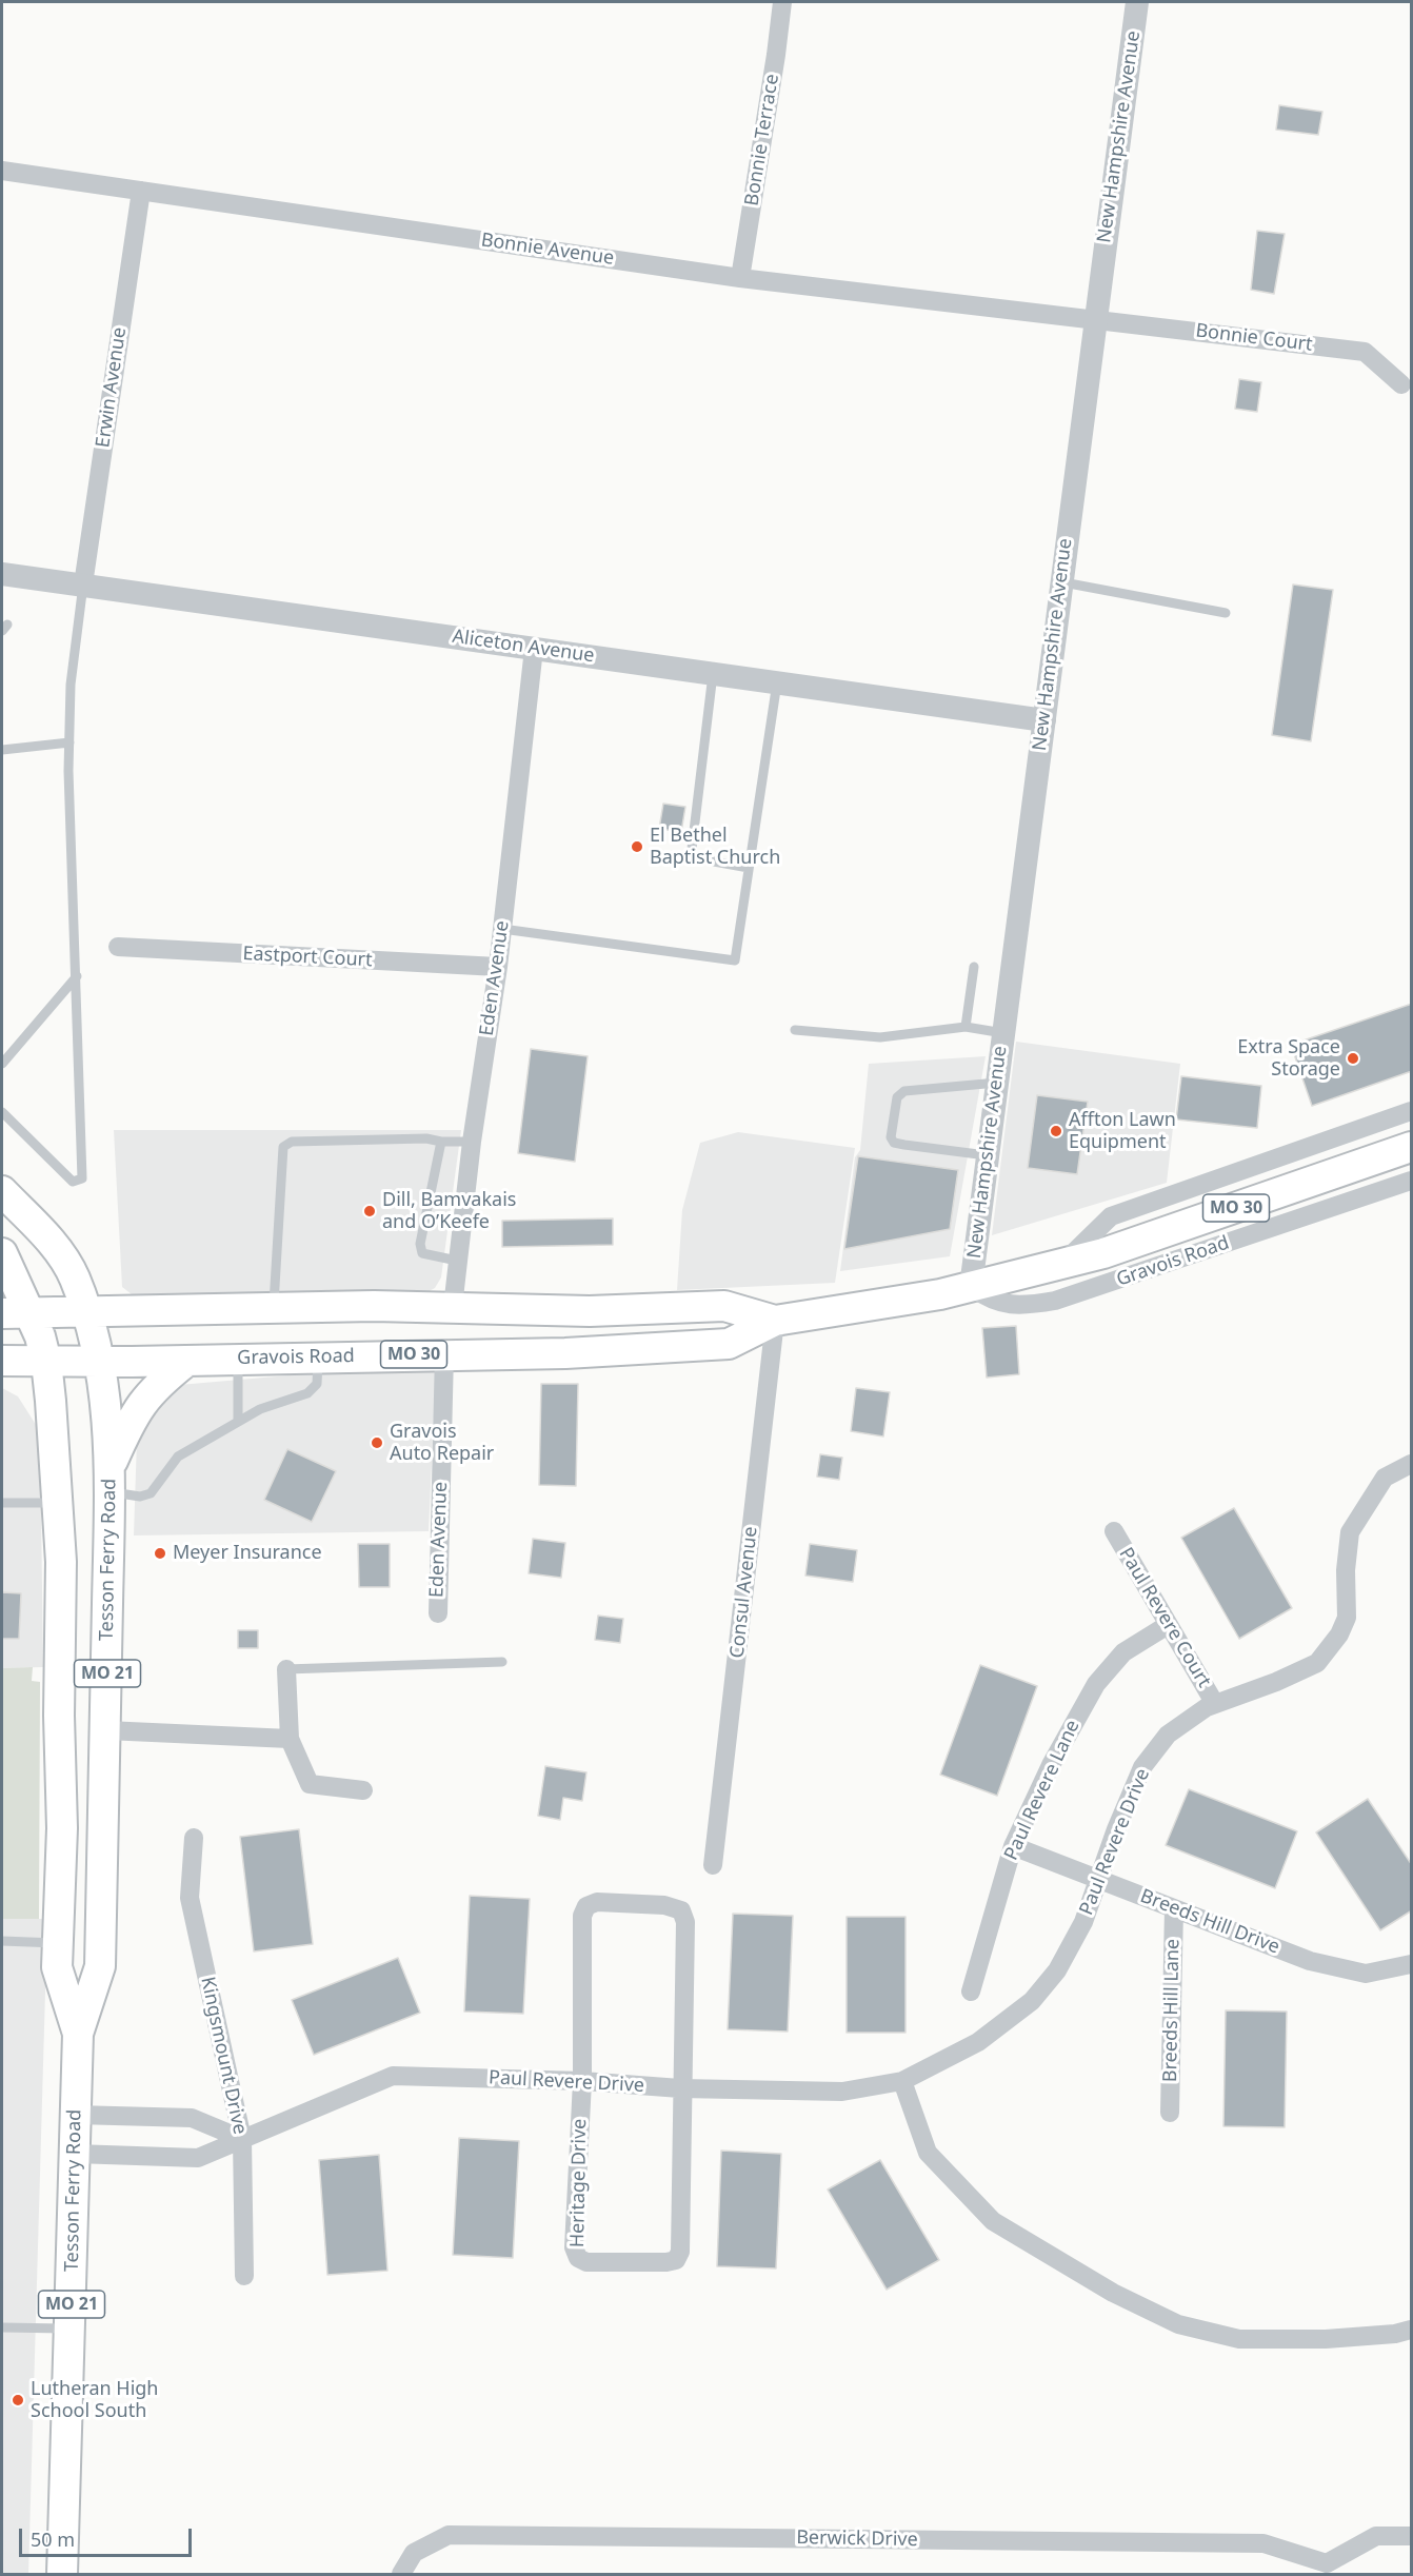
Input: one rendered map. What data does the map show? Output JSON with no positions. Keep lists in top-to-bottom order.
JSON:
{
  "streets": {
    "main road": [
      "MO 30",
      "Gravois Road",
      "Tesson Ferry Road",
      "MO 21"
    ],
    "street": [
      "New Hampshire Avenue",
      "Bonnie Terrace",
      "Bonnie Avenue",
      "Bonnie Court",
      "Erwin Avenue",
      "Aliceton Avenue",
      "Eastport Court",
      "Eden Avenue",
      "Consul Avenue",
      "Paul Revere Court",
      "Paul Revere Lane",
      "Paul Revere Drive",
      "Breeds Hill Drive",
      "Breeds Hill Lane",
      "Kingsmount Drive",
      "Heritage Drive",
      "Berwick Drive"
    ]
  },
  "crossings": [
    ["New Hampshire Avenue", "Bonnie Avenue"],
    ["New Hampshire Avenue", "Bonnie Court"],
    ["New Hampshire Avenue", "Aliceton Avenue"],
    ["New Hampshire Avenue", "Gravois Road"],
    ["Bonnie Terrace", "Bonnie Avenue"],
    ["Bonnie Avenue", "Bonnie Court"],
    ["Bonnie Avenue", "Erwin Avenue"],
    ["Erwin Avenue", "Aliceton Avenue"],
    ["Aliceton Avenue", "Eden Avenue"],
    ["Eastport Court", "Eden Avenue"],
    ["Eden Avenue", "Gravois Road"],
    ["Gravois Road", "Tesson Ferry Road"],
    ["Gravois Road", "Consul Avenue"],
    ["Gravois Road", "MO 21"],
    ["Tesson Ferry Road", "MO 21"],
    ["Tesson Ferry Road", "Paul Revere Drive"],
    ["Paul Revere Court", "Paul Revere Lane"],
    ["Paul Revere Court", "Paul Revere Drive"],
    ["Paul Revere Lane", "Breeds Hill Drive"],
    ["Paul Revere Drive", "Breeds Hill Drive"],
    ["Paul Revere Drive", "Kingsmount Drive"],
    ["Paul Revere Drive", "Heritage Drive"],
    ["Breeds Hill Drive", "Breeds Hill Lane"]
  ],
  "places": [
    "El Bethel Baptist Church",
    "Extra Space Storage",
    "Affton Lawn Equipment",
    "Dill, Bamvakais and O’Keefe",
    "Gravois Auto Repair",
    "Meyer Insurance",
    "Lutheran High School South"
  ],
  "scale_bar": "50 m"
}
